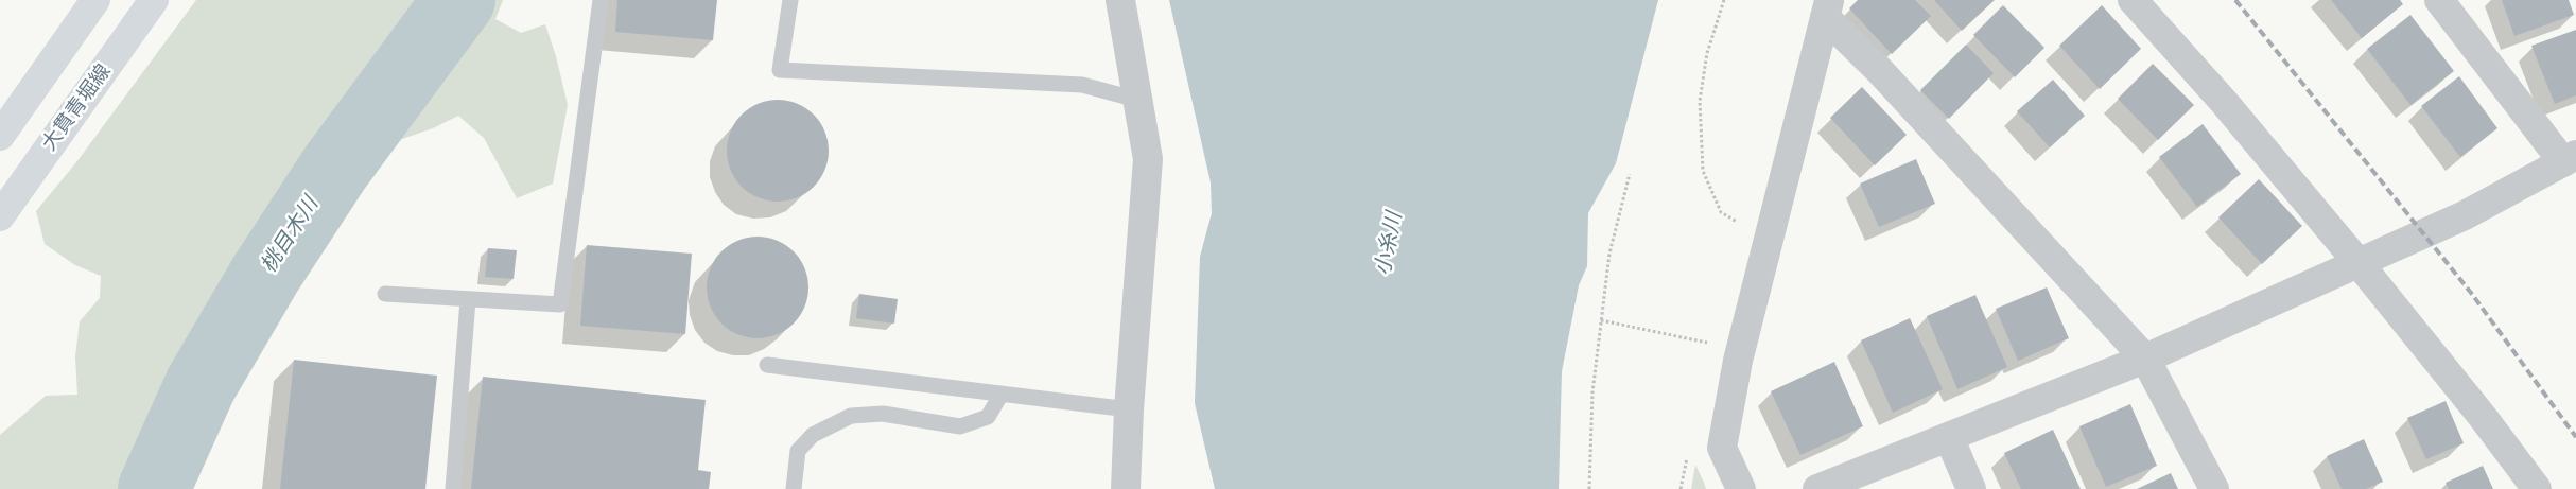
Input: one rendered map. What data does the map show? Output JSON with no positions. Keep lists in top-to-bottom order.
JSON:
{
  "streets": {
    "main road": ["大貫青堀線"]
  },
  "water": ["桃目木川", "小糸川"]
}
